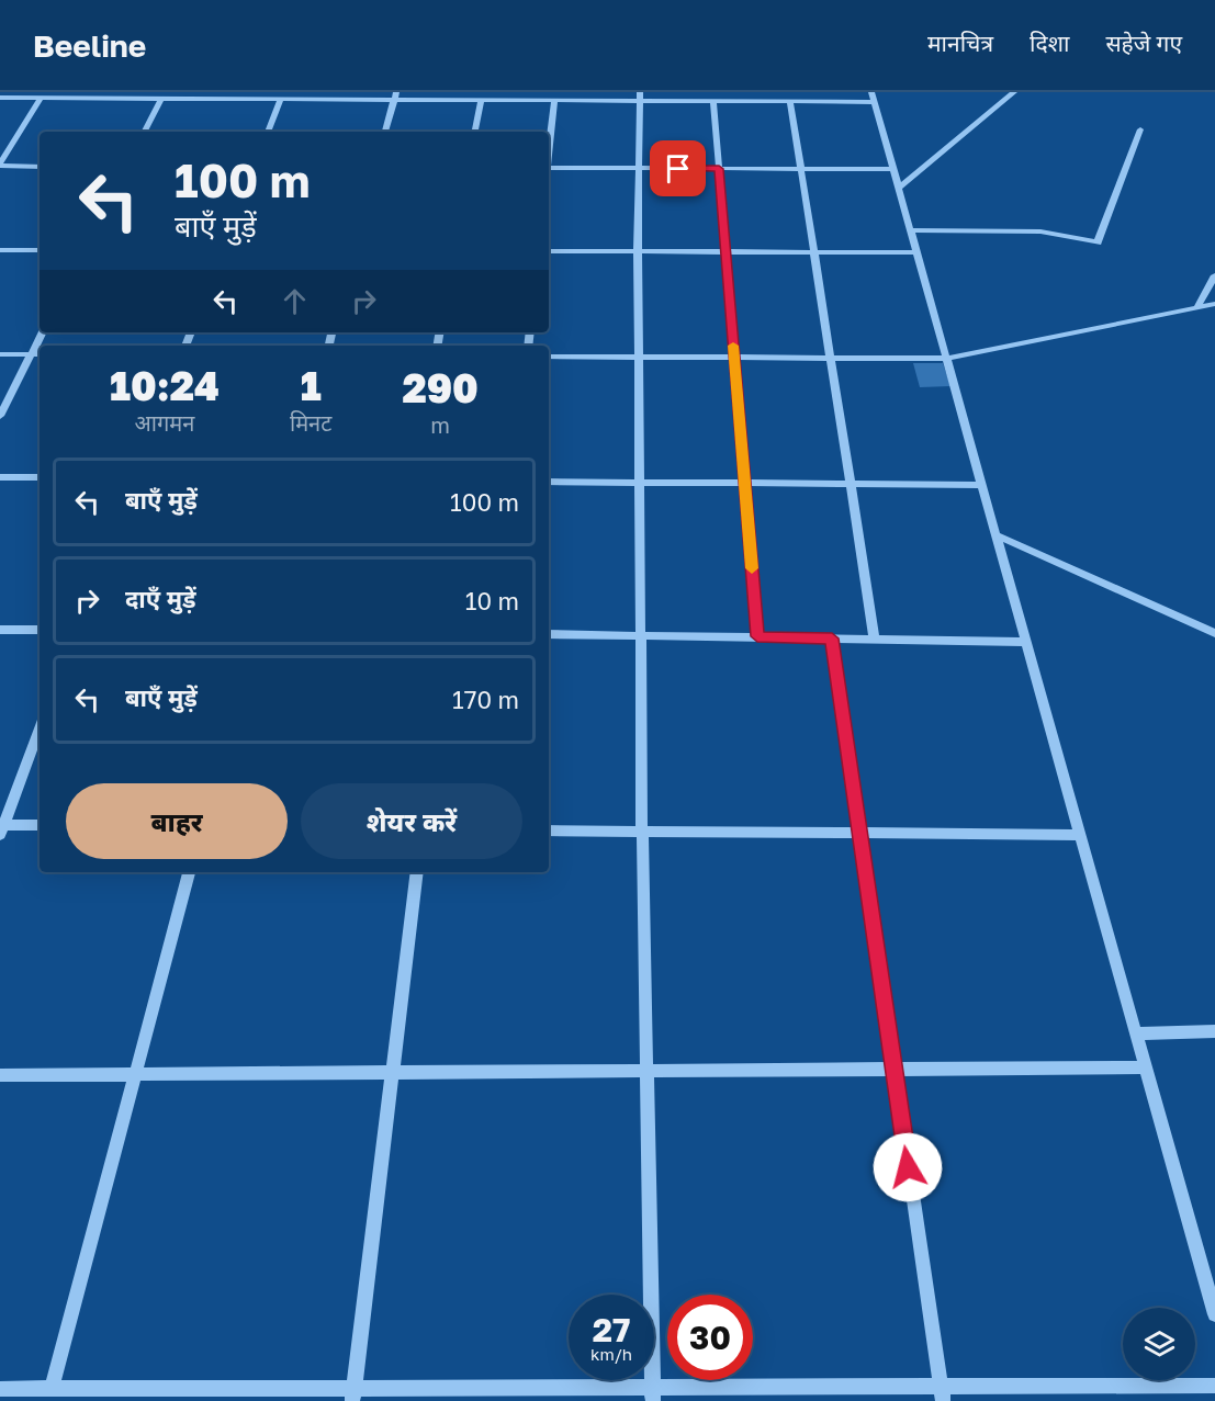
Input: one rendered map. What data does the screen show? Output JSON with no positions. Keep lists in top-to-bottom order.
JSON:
{
  "page": {
    "header": "Beeline",
    "nav": ["मानचित्र", "दिशा", "सहेजे गए"],
    "turn": ["100 m", "बाएँ मुड़ें"],
    "eta": [
      "10:24",
      "आगमन",
      "1",
      "मिनट",
      "290",
      "m"
    ],
    "list": [
      {
        "name": "बाएँ मुड़ें",
        "value": "100 m"
      },
      {
        "name": "दाएँ मुड़ें",
        "value": "10 m"
      },
      {
        "name": "बाएँ मुड़ें",
        "value": "170 m"
      }
    ],
    "buttons": ["बाहर", "शेयर करें"],
    "speed": "27 km/h",
    "limit": "30"
  }
}
